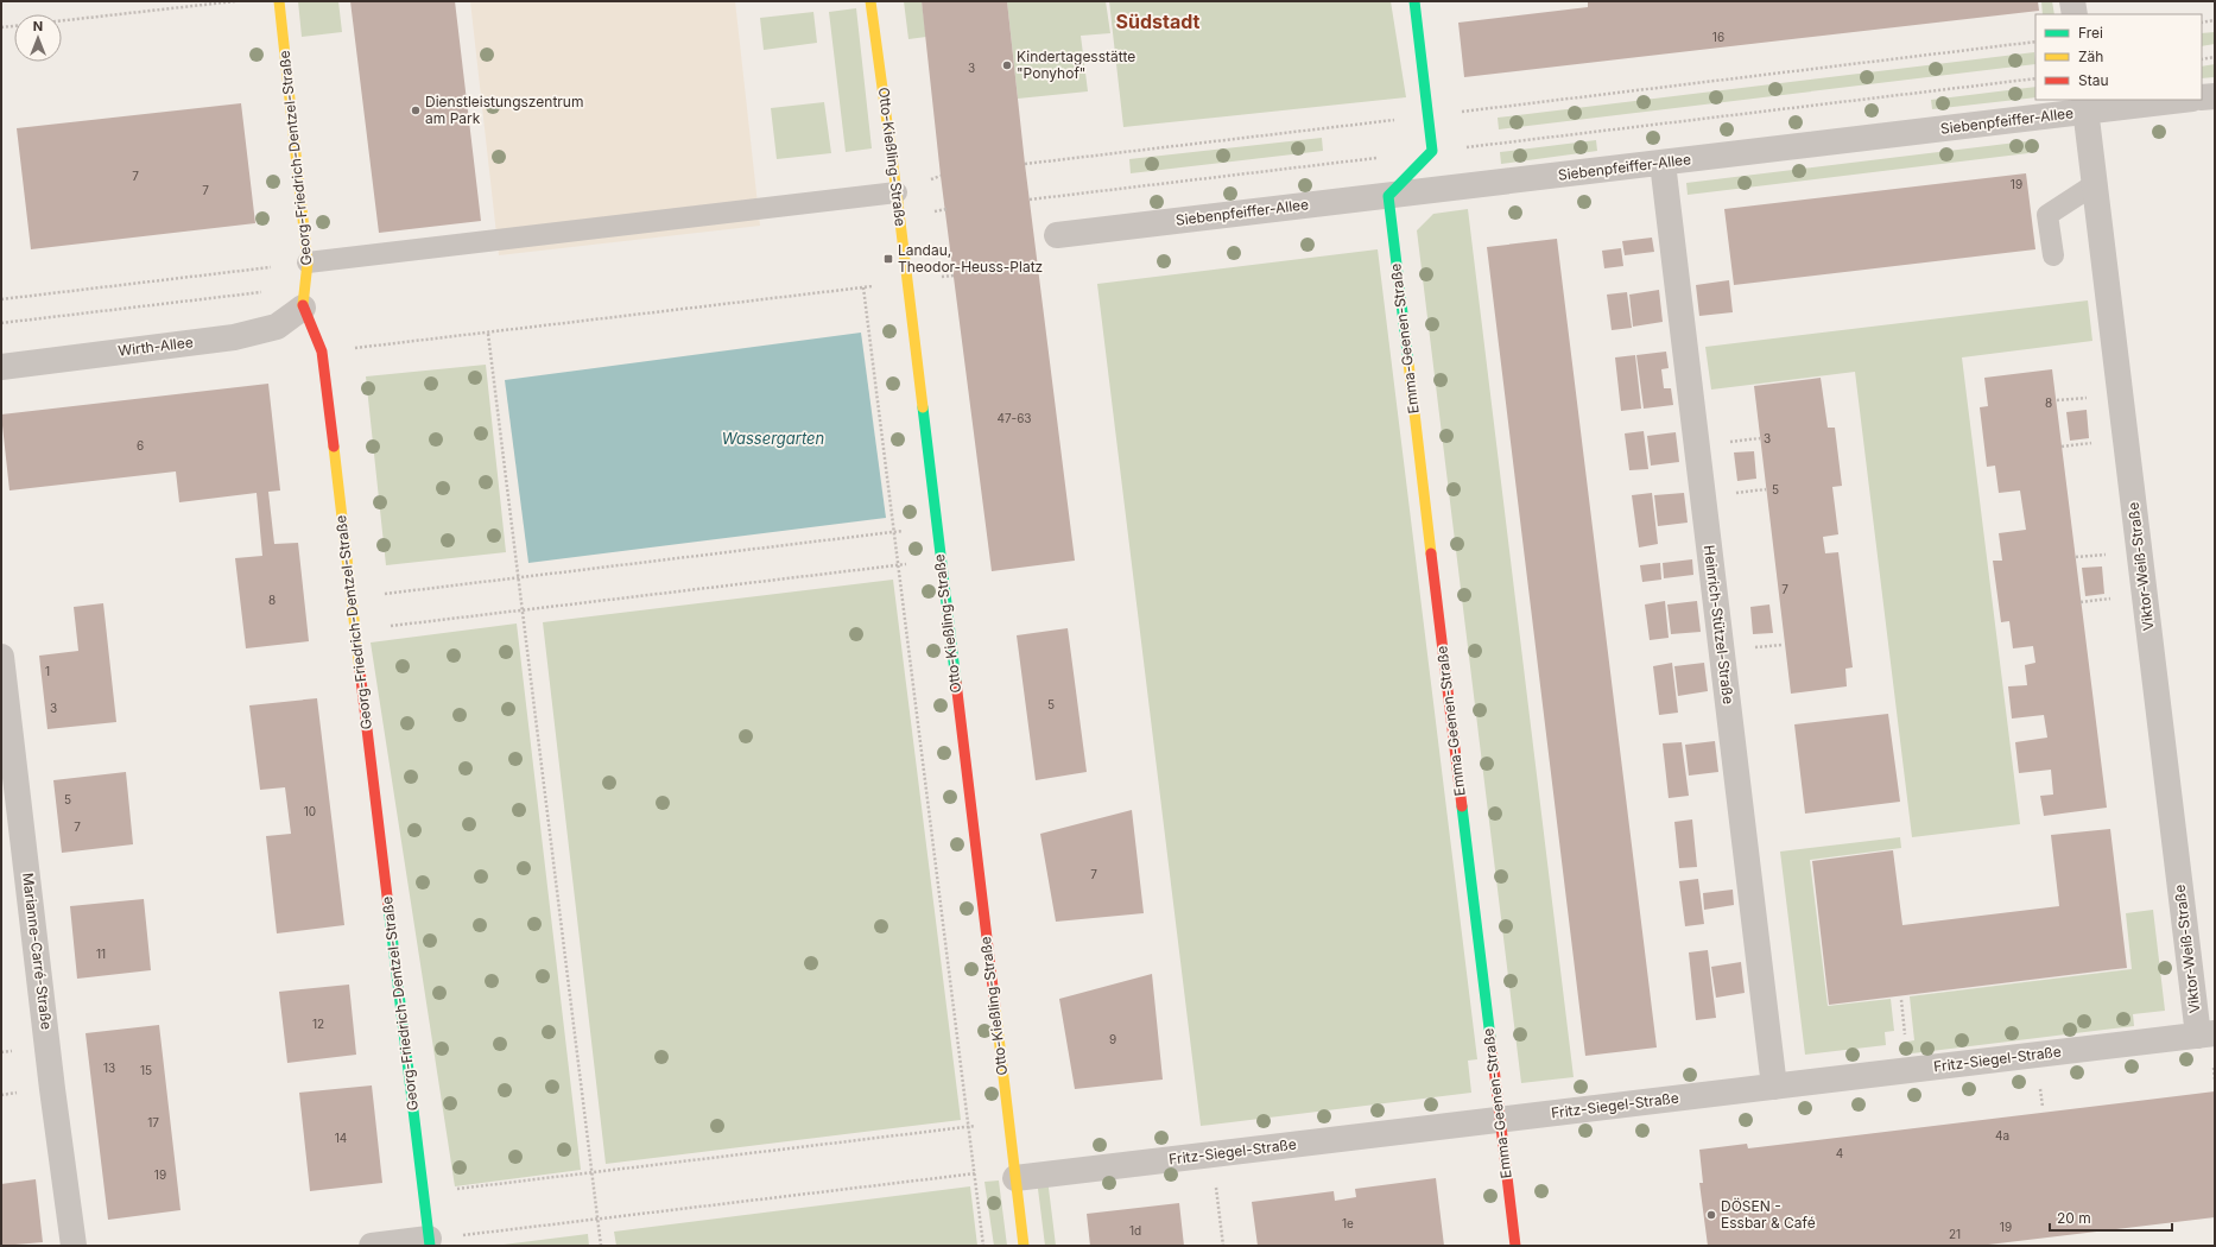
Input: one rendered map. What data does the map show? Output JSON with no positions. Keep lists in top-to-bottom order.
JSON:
{
  "streets": {
    "street": [
      "Siebenpfeiffer-Allee",
      "Otto-Kießling-Straße",
      "Georg-Friedrich-Dentzel-Straße",
      "Emma-Geenen-Straße",
      "Wirth-Allee",
      "Viktor-Weiß-Straße",
      "Heinrich-Stützel-Straße",
      "Marianne-Carré-Straße",
      "Fritz-Siegel-Straße"
    ]
  },
  "crossings": [
    ["Siebenpfeiffer-Allee", "Emma-Geenen-Straße"],
    ["Siebenpfeiffer-Allee", "Viktor-Weiß-Straße"],
    ["Siebenpfeiffer-Allee", "Heinrich-Stützel-Straße"],
    ["Otto-Kießling-Straße", "Fritz-Siegel-Straße"],
    ["Georg-Friedrich-Dentzel-Straße", "Wirth-Allee"],
    ["Emma-Geenen-Straße", "Fritz-Siegel-Straße"],
    ["Viktor-Weiß-Straße", "Fritz-Siegel-Straße"],
    ["Heinrich-Stützel-Straße", "Fritz-Siegel-Straße"]
  ],
  "districts": ["Südstadt"],
  "water": ["Wassergarten"],
  "places": {
    "other": ["Kindertagesstätte \"Ponyhof\"", "Dienstleistungszentrum am Park", "DÖSEN - Essbar & Café"],
    "transit": ["Landau, Theodor-Heuss-Platz"]
  },
  "house_numbers": [
    "16",
    "3",
    "7",
    "19",
    "7",
    "8",
    "47-63",
    "3",
    "6",
    "5",
    "7",
    "8",
    "1",
    "5",
    "3",
    "5",
    "10",
    "7",
    "7",
    "11",
    "12",
    "9",
    "13",
    "15",
    "17",
    "4a",
    "14",
    "4",
    "19",
    "1e",
    "19",
    "1d",
    "21"
  ],
  "legend": ["Frei", "Zäh", "Stau"],
  "scale_bar": "20 m",
  "north": "top"
}
